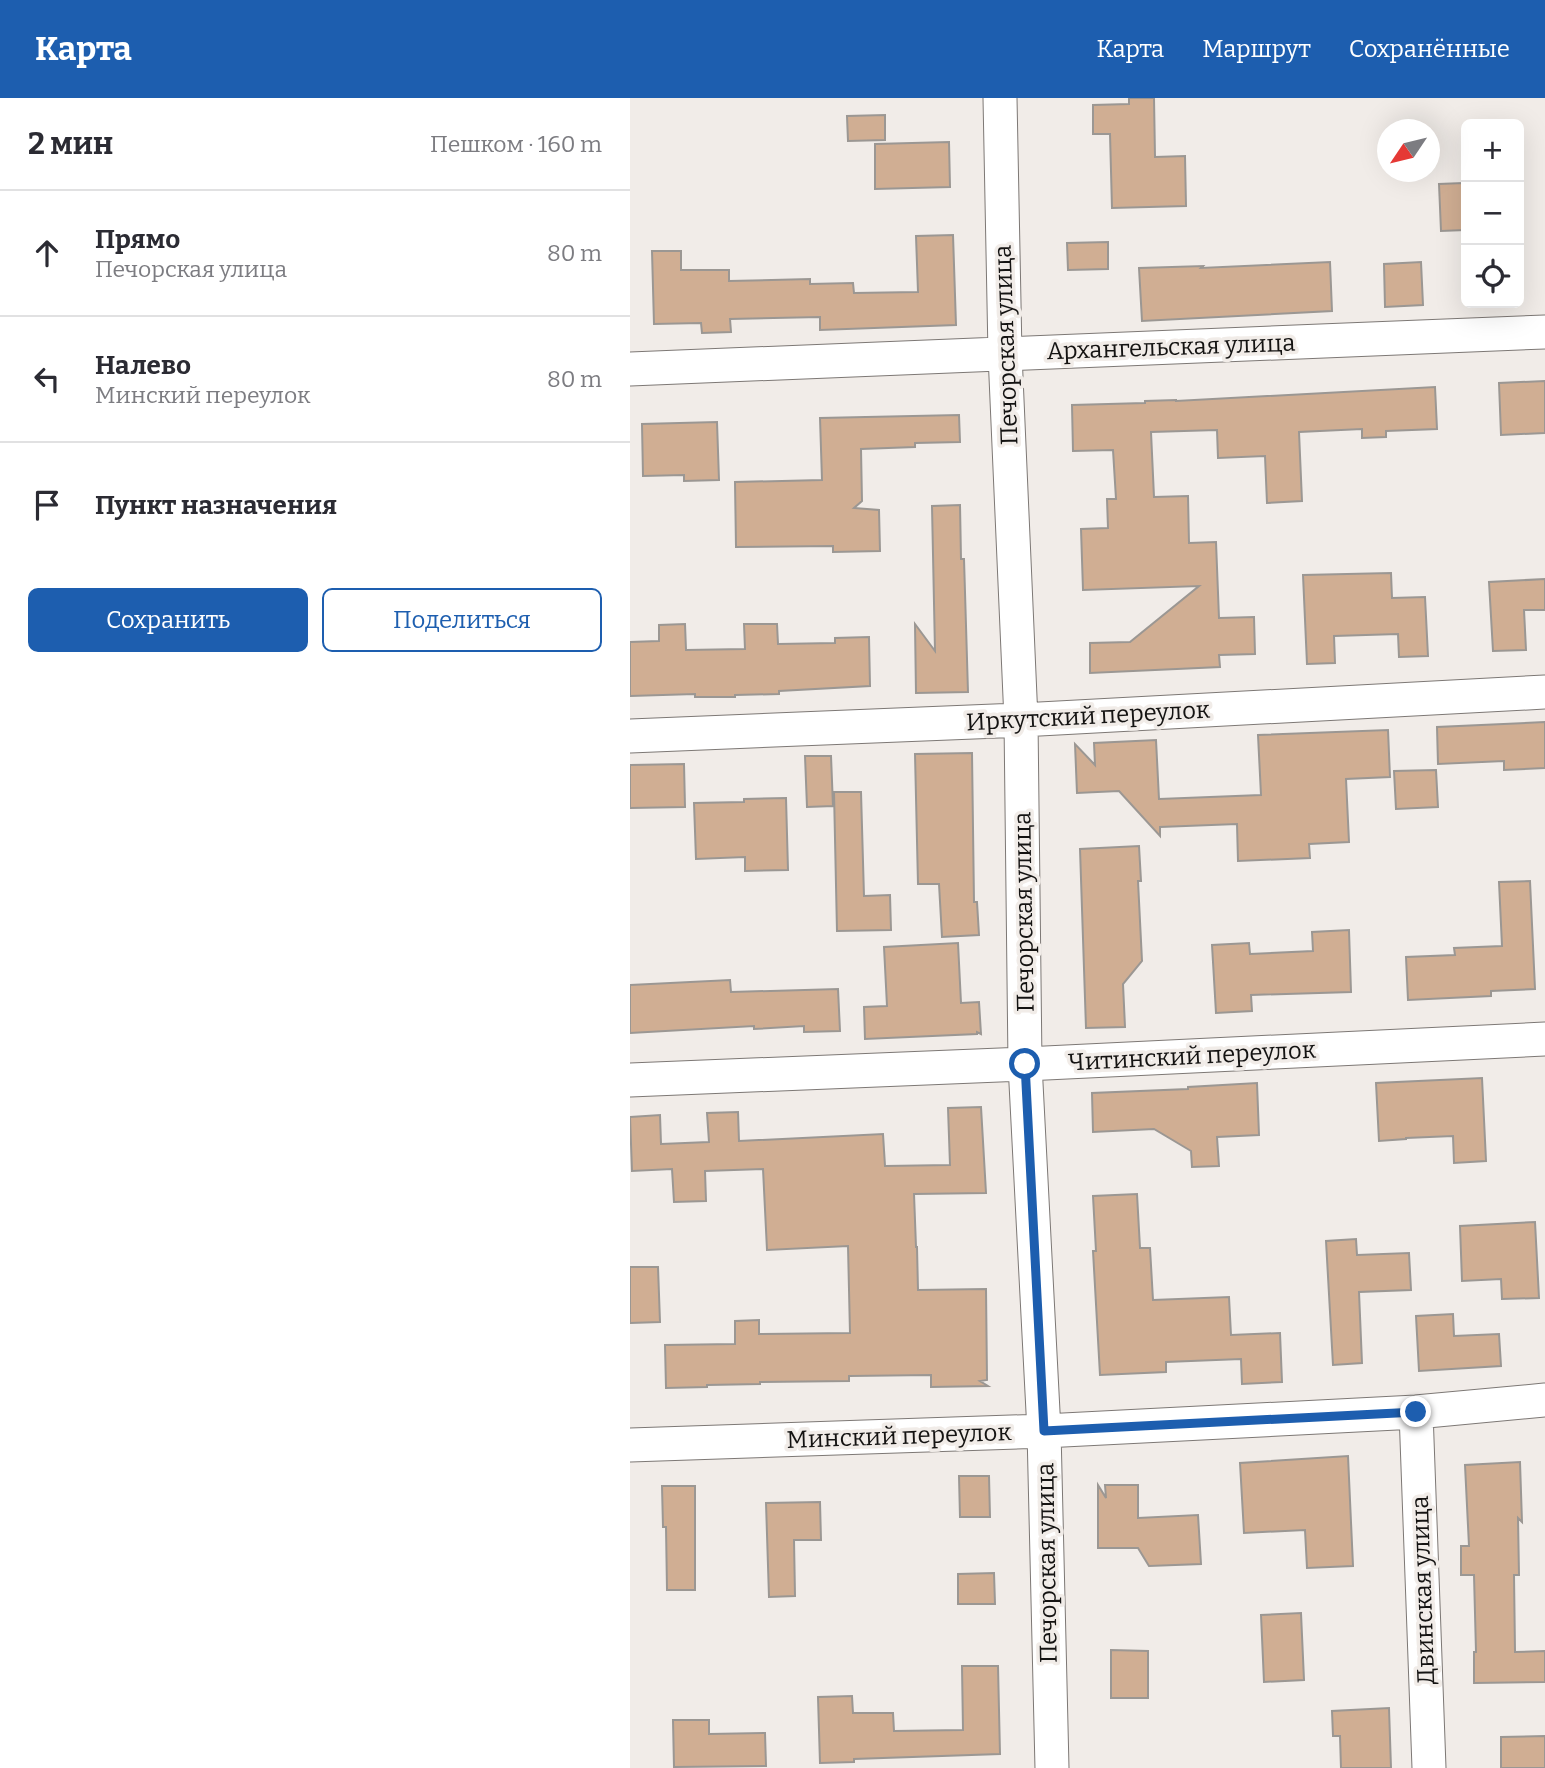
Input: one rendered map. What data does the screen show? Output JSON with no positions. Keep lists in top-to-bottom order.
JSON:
{
  "streets": {
    "street": [
      "Печорская улица",
      "Архангельская улица",
      "Иркутский переулок",
      "Читинский переулок",
      "Минский переулок",
      "Двинская улица"
    ]
  },
  "crossings": [
    ["Печорская улица", "Архангельская улица"],
    ["Печорская улица", "Иркутский переулок"],
    ["Печорская улица", "Читинский переулок"],
    ["Печорская улица", "Минский переулок"],
    ["Минский переулок", "Двинская улица"]
  ],
  "north": "bottom left",
  "page": {
    "header": "Карта",
    "nav": ["Карта", "Маршрут", "Сохранённые"],
    "heading": ["2 мин", "Пешком · 160 m"],
    "map_buttons": ["+", "−"],
    "list": [
      ["Прямо", "Печорская улица", "80 m"],
      ["Налево", "Минский переулок", "80 m"],
      "Пункт назначения"
    ],
    "buttons": ["Сохранить", "Поделиться"]
  }
}
